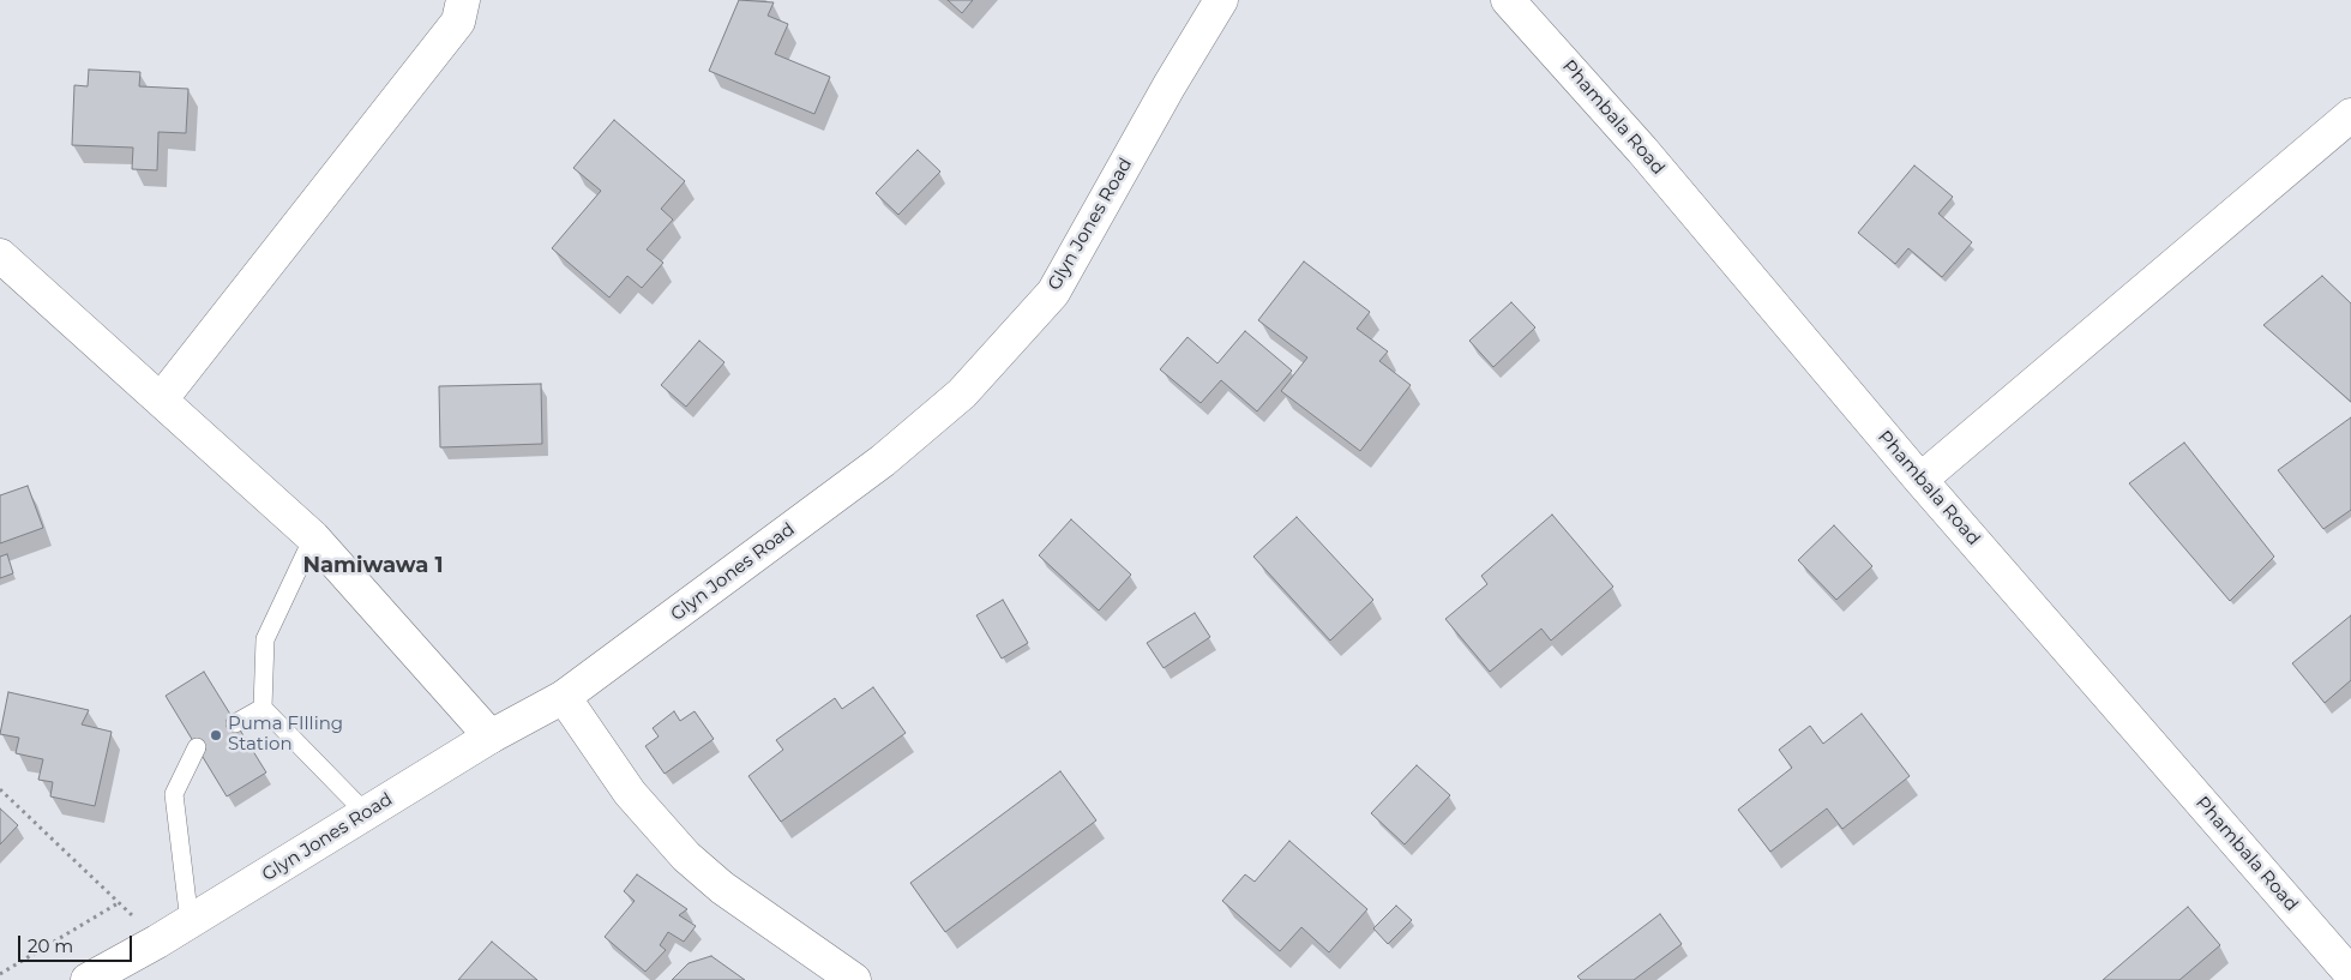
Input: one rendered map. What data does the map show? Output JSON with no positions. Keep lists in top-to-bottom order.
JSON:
{
  "streets": {
    "street": ["Phambala Road", "Glyn Jones Road"]
  },
  "districts": ["Namiwawa 1"],
  "places": ["Puma FIlling Station"],
  "scale_bar": "20 m"
}
